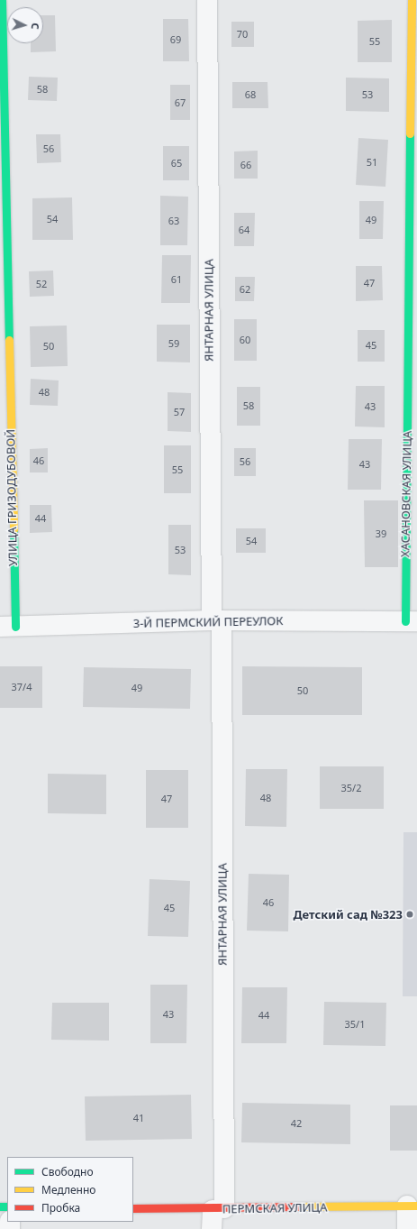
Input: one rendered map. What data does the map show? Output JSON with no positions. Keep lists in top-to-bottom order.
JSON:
{
  "streets": {
    "street": [
      "ЯНТАРНАЯ УЛИЦА",
      "ХАСАНОВСКАЯ УЛИЦА",
      "УЛИЦА ГРИЗОДУБОВОЙ",
      "3-Й ПЕРМСКИЙ ПЕРЕУЛОК",
      "ПЕРМСКАЯ УЛИЦА"
    ]
  },
  "crossings": [
    ["ЯНТАРНАЯ УЛИЦА", "3-Й ПЕРМСКИЙ ПЕРЕУЛОК"],
    ["ЯНТАРНАЯ УЛИЦА", "ПЕРМСКАЯ УЛИЦА"],
    ["ХАСАНОВСКАЯ УЛИЦА", "3-Й ПЕРМСКИЙ ПЕРЕУЛОК"],
    ["УЛИЦА ГРИЗОДУБОВОЙ", "3-Й ПЕРМСКИЙ ПЕРЕУЛОК"]
  ],
  "places": ["Детский сад №323"],
  "house_numbers": [
    "70",
    "69",
    "55",
    "58",
    "68",
    "53",
    "67",
    "56",
    "51",
    "65",
    "66",
    "54",
    "49",
    "63",
    "64",
    "61",
    "47",
    "52",
    "62",
    "60",
    "59",
    "45",
    "50",
    "48",
    "58",
    "43",
    "57",
    "46",
    "56",
    "43",
    "55",
    "44",
    "39",
    "54",
    "53",
    "37/4",
    "49",
    "50",
    "35/2",
    "48",
    "47",
    "46",
    "45",
    "43",
    "44",
    "35/1",
    "41",
    "42"
  ],
  "legend": ["Свободно", "Медленно", "Пробка"],
  "north": "right"
}
